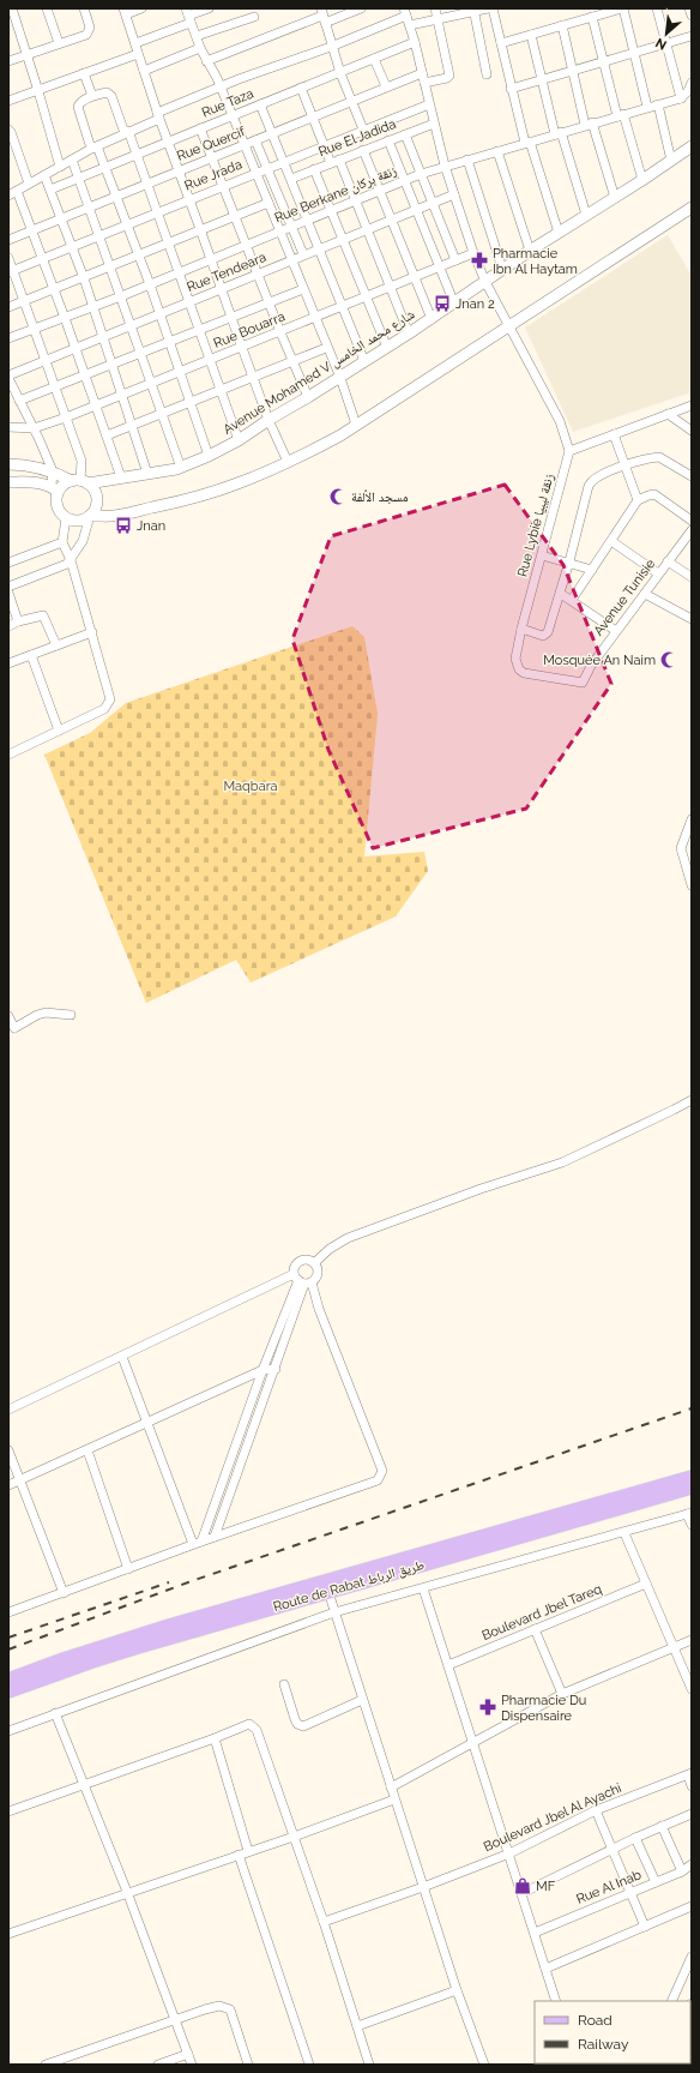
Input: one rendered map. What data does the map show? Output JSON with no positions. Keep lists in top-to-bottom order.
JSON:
{
  "streets": {
    "main road": ["Route de Rabat طريق الرباط"],
    "street": [
      "Rue Taza",
      "Rue El Jadida",
      "Rue Quercif",
      "Rue Jrada",
      "Rue Berkane زنقة بركان",
      "Rue Tendeara",
      "Rue Bouarra",
      "Avenue Mohamed V شارع محمد الخامس",
      "Rue Lybie زنقة ليبيا",
      "Avenue Tunisie",
      "Boulevard Jbel Tareq",
      "Boulevard Jbel Al Ayachi",
      "Rue Al Inab"
    ]
  },
  "crossings": [
    ["Rue Lybie زنقة ليبيا", "Avenue Tunisie"]
  ],
  "parks": ["Maqbara"],
  "places": {
    "pharmacy": ["Pharmacie Ibn Al Haytam", "Pharmacie Du Dispensaire"],
    "bus stop": ["Jnan 2", "Jnan"],
    "mosque": ["مسجد الألفة", "Mosquée An Naim"],
    "shop": ["MF"]
  },
  "legend": ["Road", "Railway"],
  "north": "bottom left"
}
